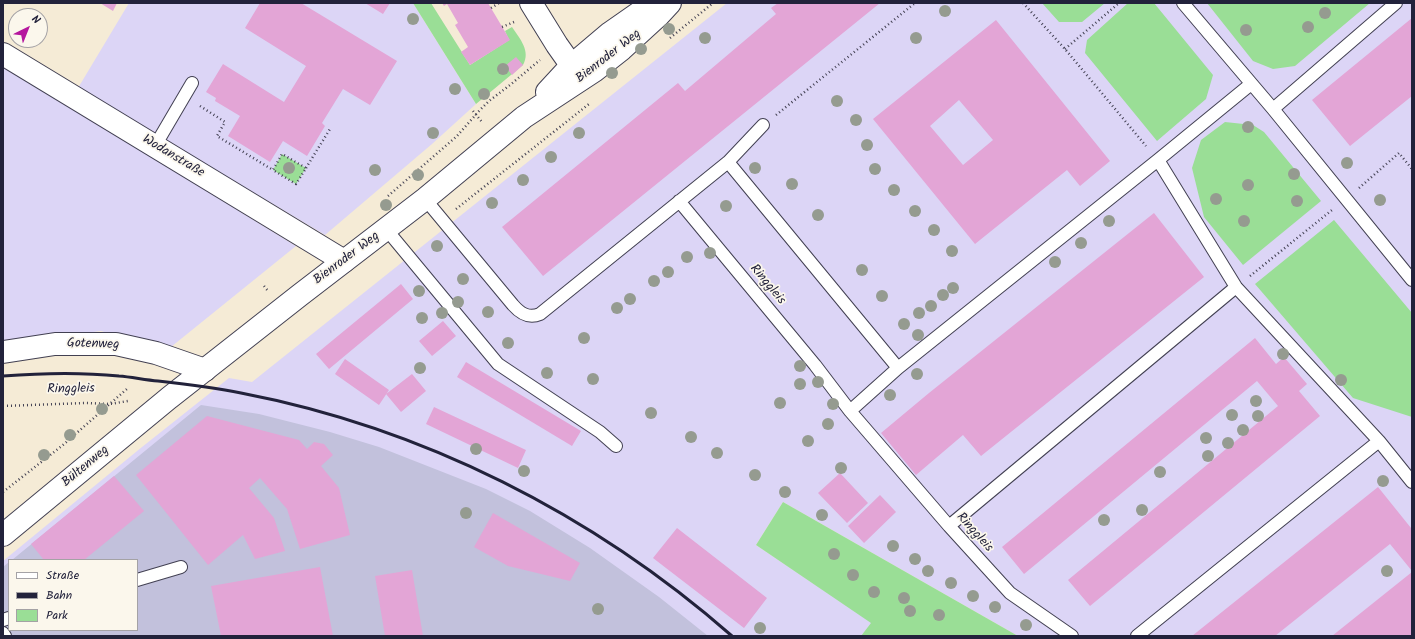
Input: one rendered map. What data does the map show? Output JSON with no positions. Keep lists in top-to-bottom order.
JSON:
{
  "streets": {
    "main road": [
      "Bienroder Weg",
      "Wodanstraße",
      "Gotenweg",
      "Bültenweg"
    ],
    "lane": ["Ringgleis"]
  },
  "crossings": [
    ["Bienroder Weg", "Wodanstraße"],
    ["Bienroder Weg", "Gotenweg"],
    ["Bienroder Weg", "Bültenweg"]
  ],
  "legend": ["Straße", "Bahn", "Park"],
  "north": "top right"
}
